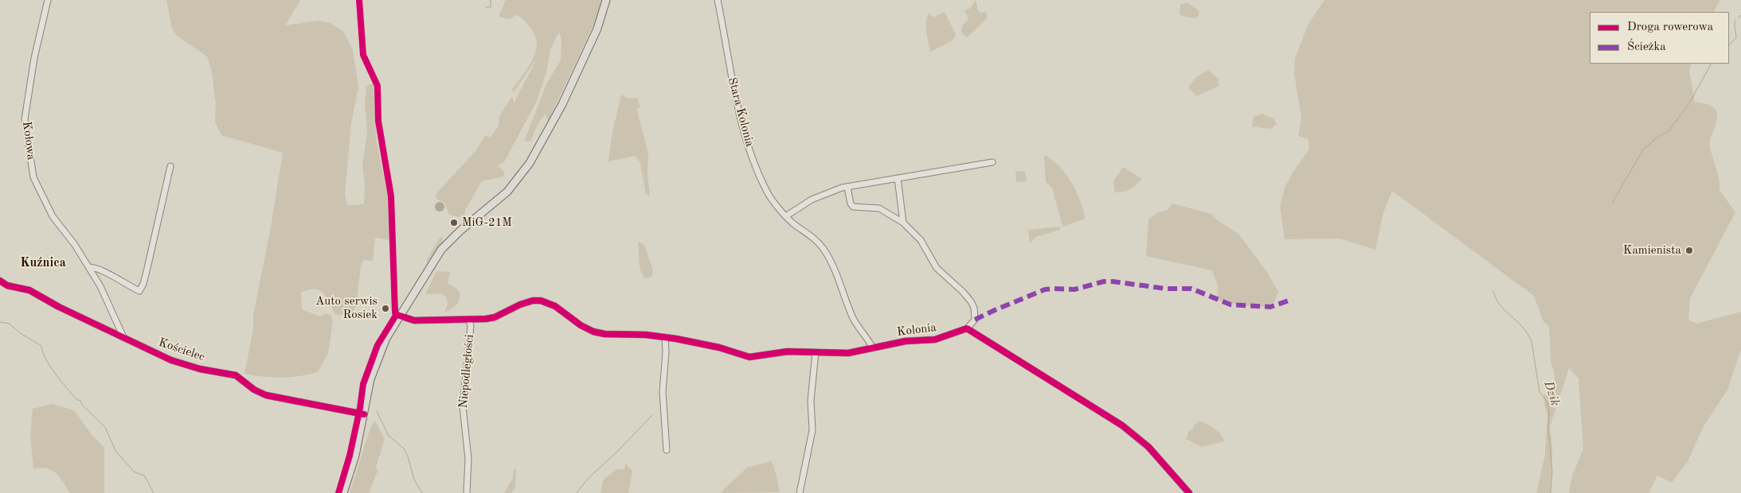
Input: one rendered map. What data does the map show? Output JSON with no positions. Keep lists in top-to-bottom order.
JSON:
{
  "streets": {
    "street": [
      "Stara Kolonia",
      "Kołowa",
      "Kolonia",
      "Kościelec",
      "Niepodległości"
    ]
  },
  "crossings": [
    ["Stara Kolonia", "Kolonia"],
    ["Kołowa", "Kościelec"],
    ["Kolonia", "Niepodległości"]
  ],
  "districts": ["Kuźnica"],
  "water": ["Dzik"],
  "places": ["MiG-21M", "Kamienista", "Auto serwis Rosiek"],
  "legend": ["Droga rowerowa", "Ścieżka"]
}
